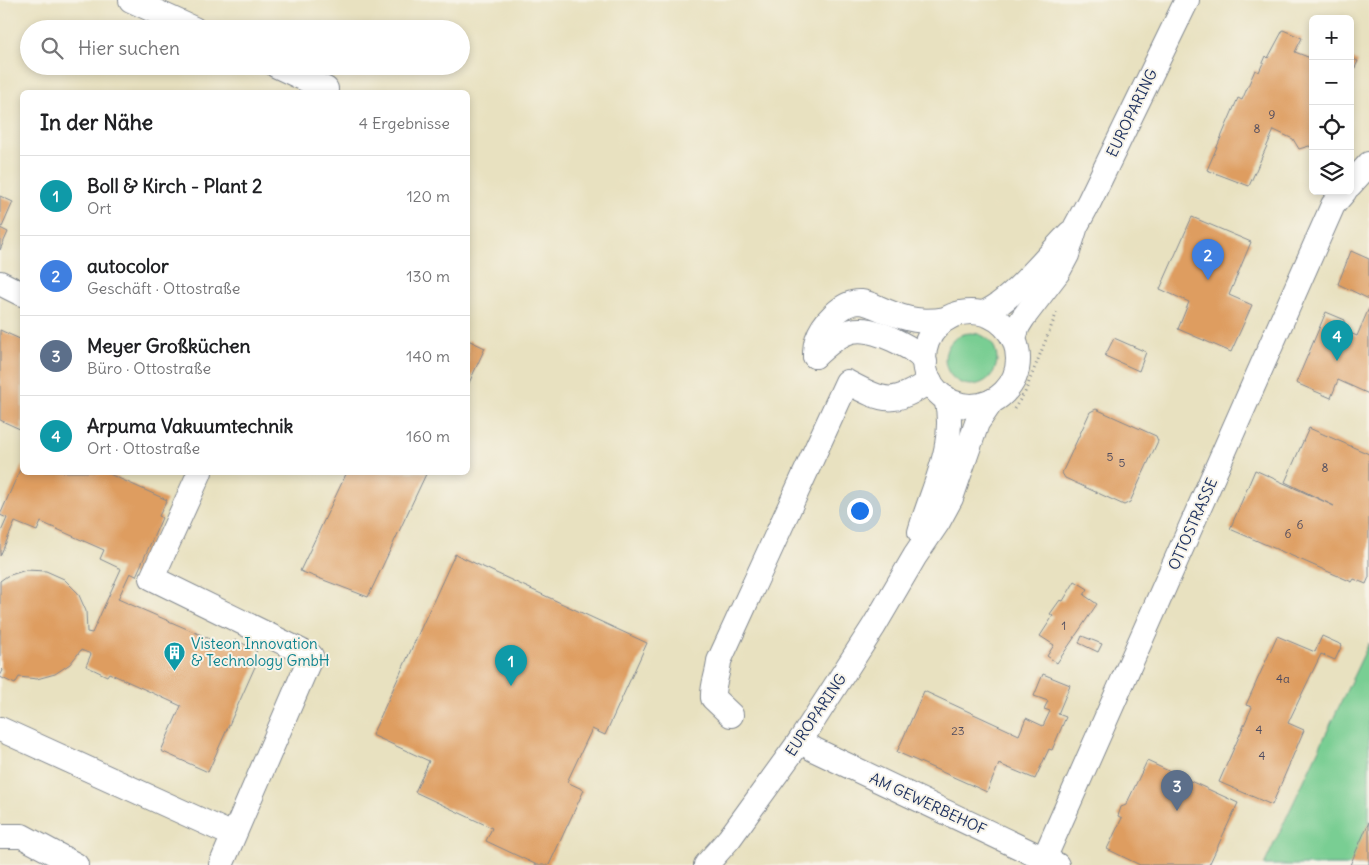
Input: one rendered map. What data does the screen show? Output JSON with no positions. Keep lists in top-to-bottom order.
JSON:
{
  "streets": {
    "street": ["EUROPARING", "OTTOSTRASSE", "AM GEWERBEHOF"]
  },
  "crossings": [
    ["EUROPARING", "AM GEWERBEHOF"],
    ["OTTOSTRASSE", "AM GEWERBEHOF"]
  ],
  "places": {
    "building": ["Visteon Innovation & Technology GmbH"]
  },
  "house_numbers": [
    "9",
    "8",
    "5",
    "5",
    "8",
    "6",
    "6",
    "1",
    "4a",
    "4",
    "23",
    "4"
  ],
  "page": {
    "map_buttons": ["+", "−"],
    "search": "Hier suchen",
    "heading": ["In der Nähe", "4 Ergebnisse"],
    "list": [
      {
        "mark": "1",
        "name": "Boll & Kirch - Plant 2",
        "note": "Ort",
        "value": "120 m"
      },
      {
        "mark": "2",
        "name": "autocolor",
        "note": "Geschäft · Ottostraße",
        "value": "130 m"
      },
      {
        "mark": "3",
        "name": "Meyer Großküchen",
        "note": "Büro · Ottostraße",
        "value": "140 m"
      },
      {
        "mark": "4",
        "name": "Arpuma Vakuumtechnik",
        "note": "Ort · Ottostraße",
        "value": "160 m"
      }
    ],
    "pins": [
      "2",
      "4",
      "1",
      "3"
    ]
  }
}
